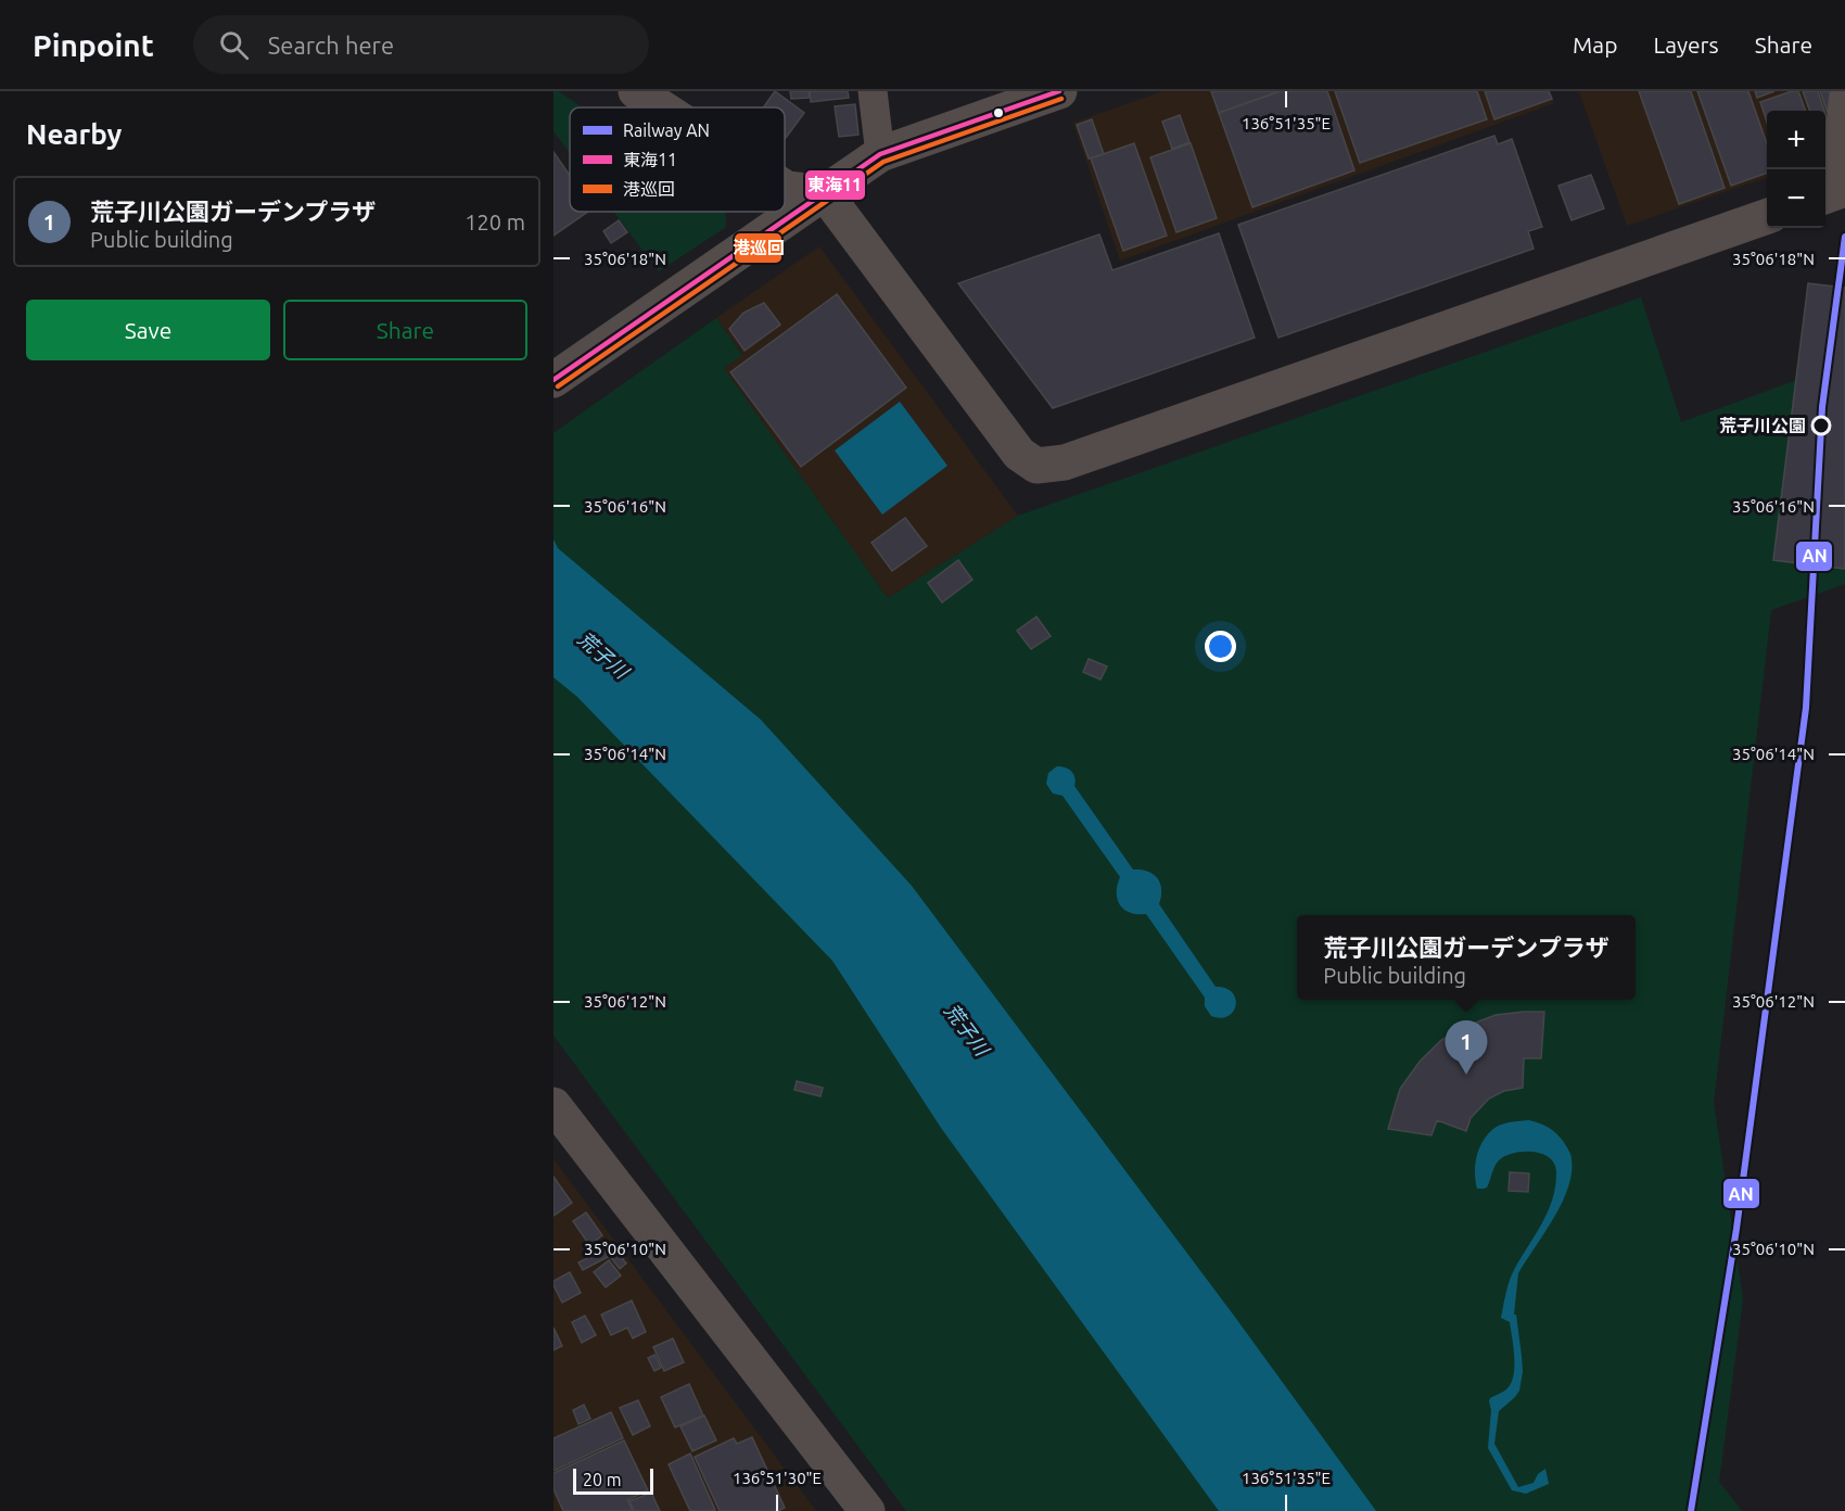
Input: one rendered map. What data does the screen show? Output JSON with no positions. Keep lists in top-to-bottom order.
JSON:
{
  "water": ["荒子川"],
  "places": ["荒子川公園"],
  "lines": ["transit line 東海11", "transit line 港巡回", "rail line AN"],
  "legend": ["Railway AN", "東海11", "港巡回"],
  "scale_bar": "20 m",
  "page": {
    "header": "Pinpoint",
    "search": "Search here",
    "nav": ["Map", "Layers", "Share"],
    "heading": "Nearby",
    "map_buttons": ["+", "−"],
    "list": [
      {
        "mark": "1",
        "name": "荒子川公園ガーデンプラザ",
        "note": "Public building",
        "value": "120 m"
      }
    ],
    "buttons": ["Save", "Share"],
    "popup": ["荒子川公園ガーデンプラザ", "Public building"],
    "pins": "1",
    "scale": "20 m"
  },
  "coordinates": [
    "136°51'35\"E",
    "35°06'18\"N",
    "35°06'16\"N",
    "35°06'14\"N",
    "35°06'12\"N",
    "35°06'10\"N",
    "136°51'30\"E"
  ]
}
